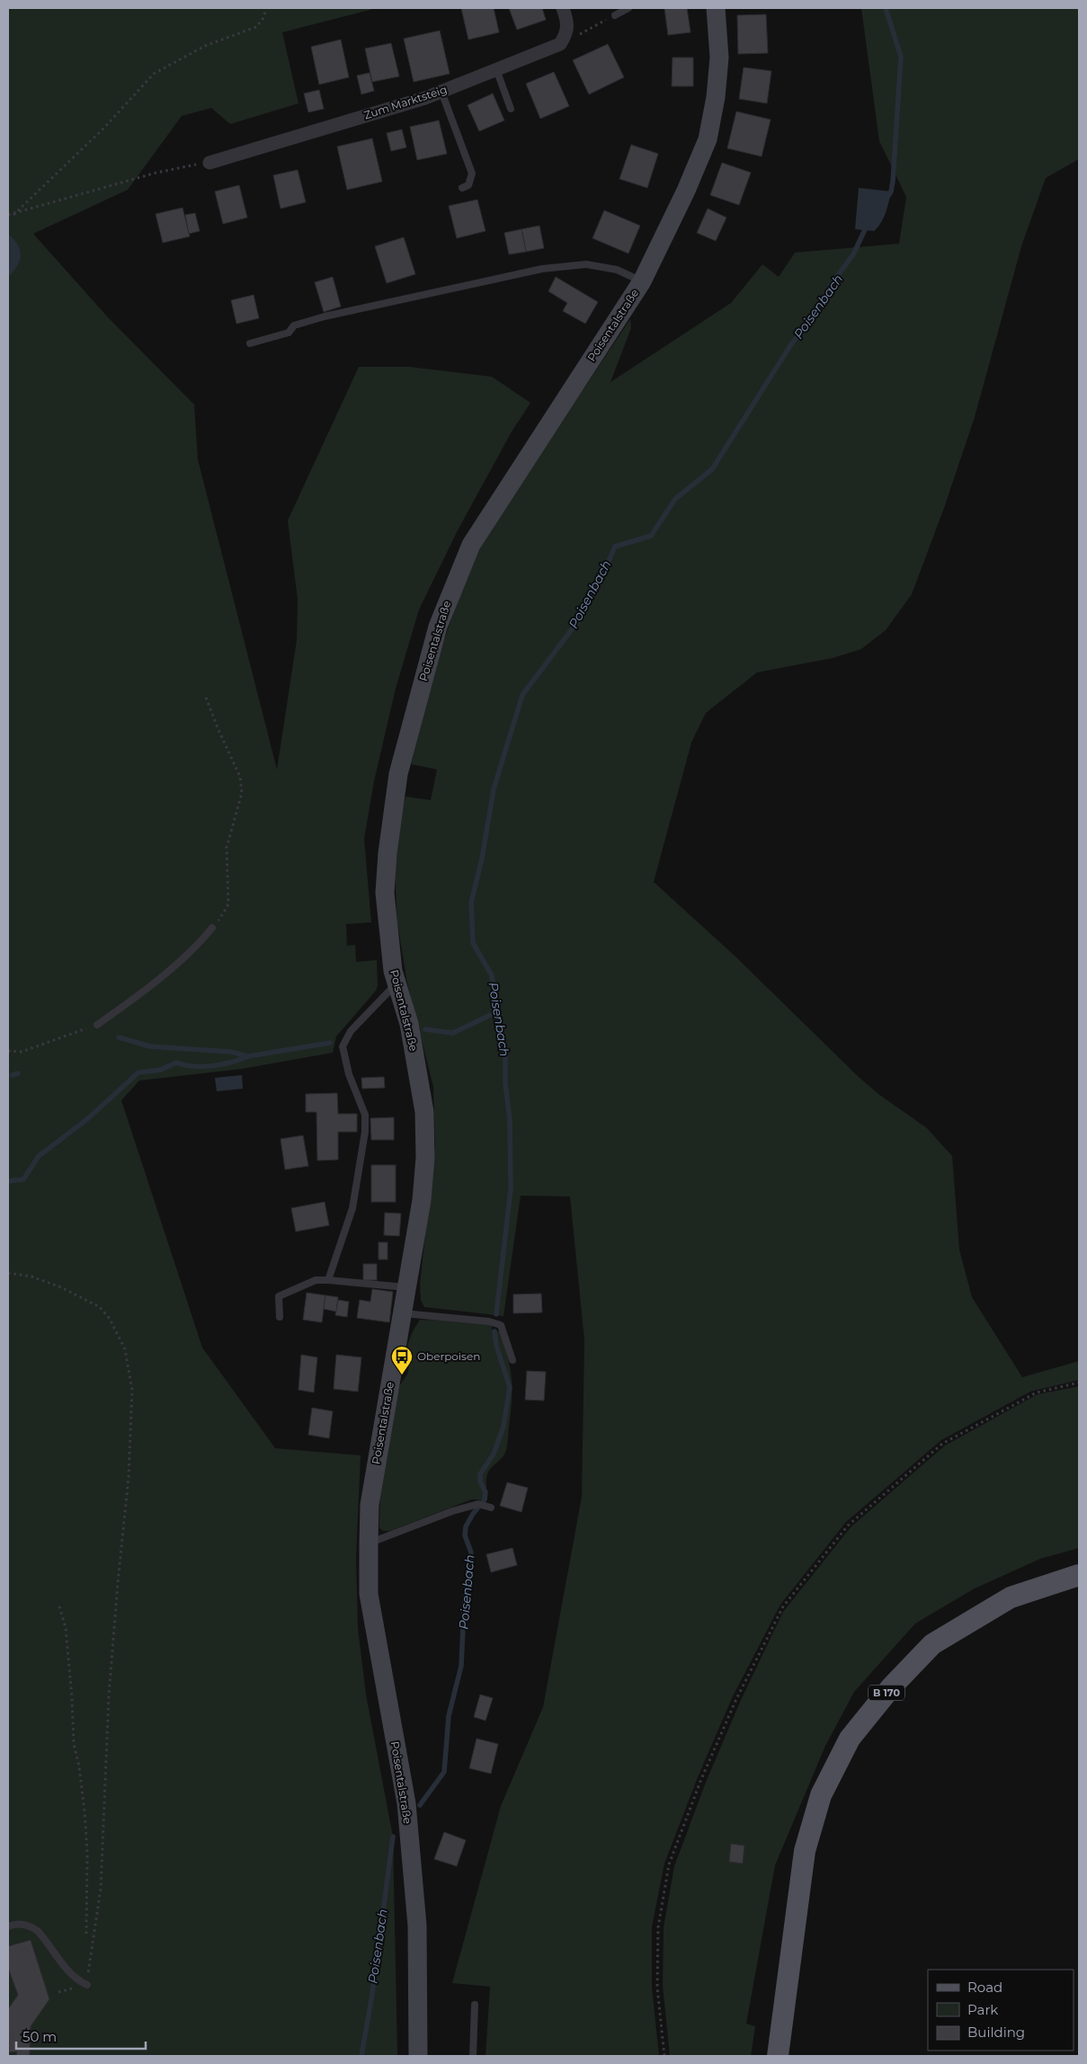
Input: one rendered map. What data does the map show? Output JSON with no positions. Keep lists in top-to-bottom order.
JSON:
{
  "streets": {
    "main road": ["Poisentalstraße", "B 170"],
    "street": ["Zum Marktsteig"]
  },
  "water": ["Poisenbach"],
  "places": {
    "bus stop": ["Oberpoisen"]
  },
  "legend": ["Road", "Park", "Building"],
  "scale_bar": "50 m"
}
